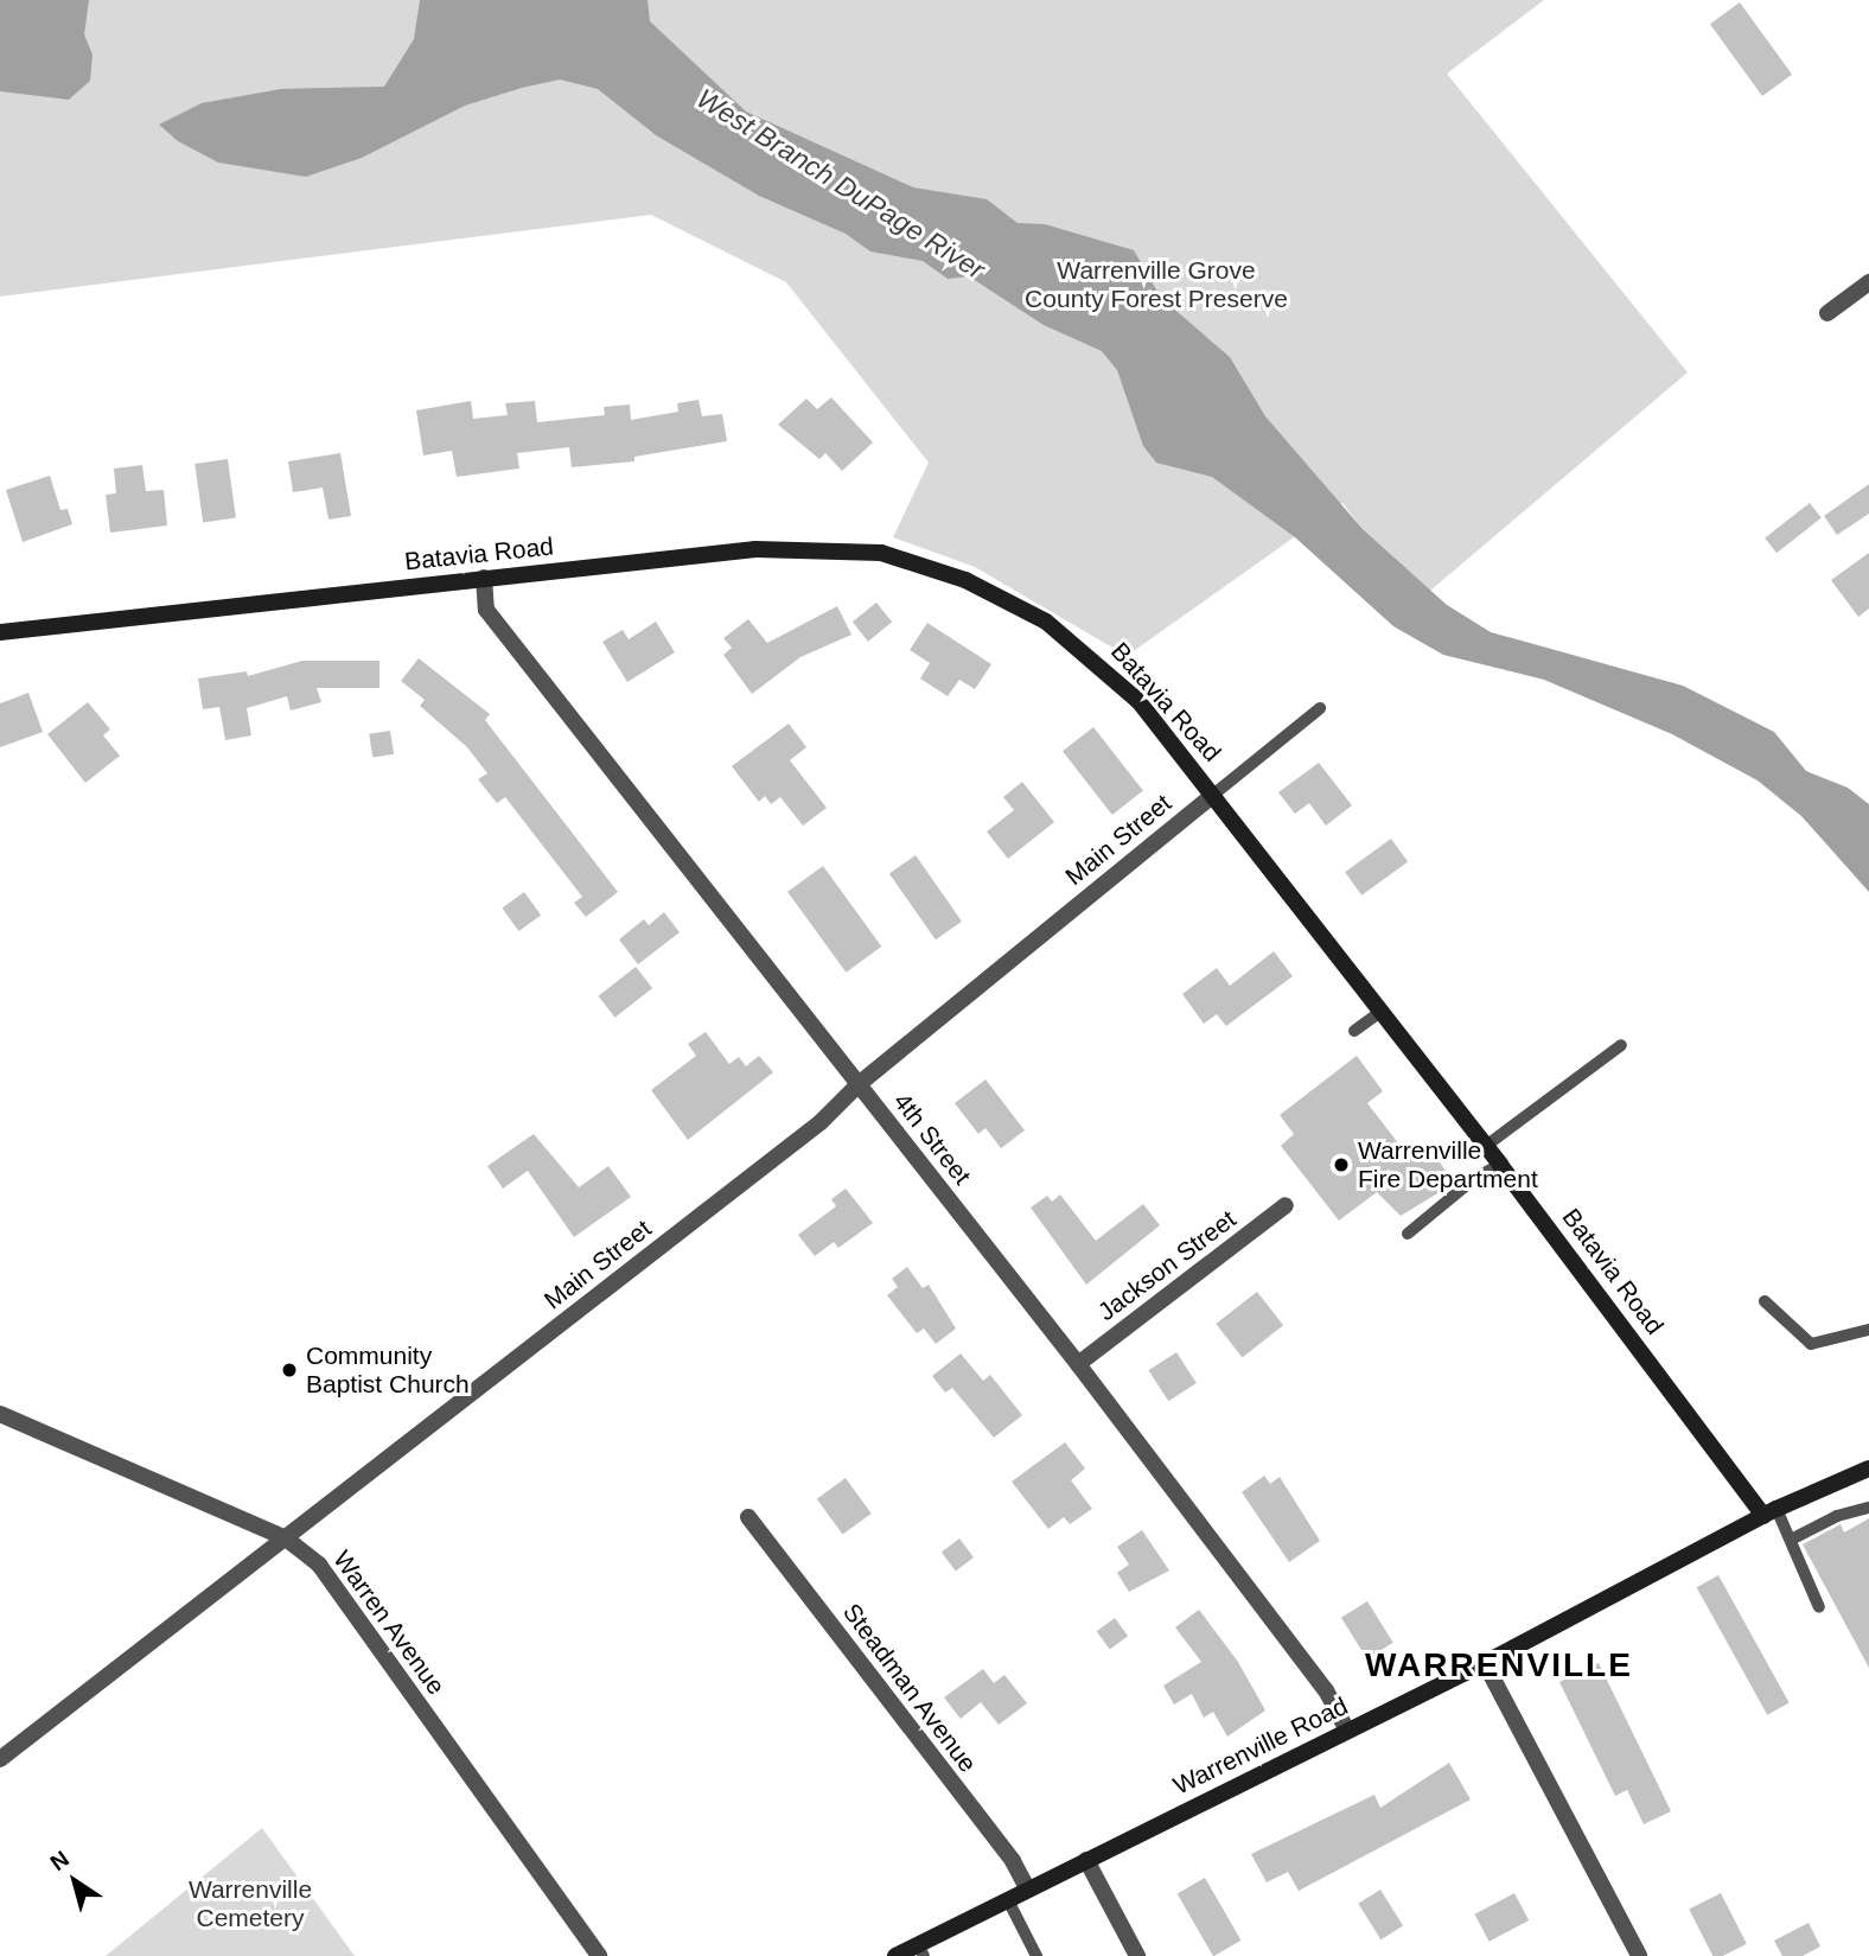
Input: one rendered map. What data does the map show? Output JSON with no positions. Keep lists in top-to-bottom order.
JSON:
{
  "streets": {
    "main road": ["Batavia Road", "Warrenville Road"],
    "street": [
      "Main Street",
      "4th Street",
      "Jackson Street",
      "Warren Avenue",
      "Steadman Avenue"
    ]
  },
  "crossings": [
    ["Batavia Road", "Main Street"],
    ["Batavia Road", "4th Street"],
    ["Batavia Road", "Warrenville Road"],
    ["Main Street", "4th Street"],
    ["Main Street", "Warren Avenue"],
    ["4th Street", "Jackson Street"],
    ["4th Street", "Warrenville Road"],
    ["Steadman Avenue", "Warrenville Road"]
  ],
  "districts": ["WARRENVILLE"],
  "water": ["West Branch DuPage River"],
  "parks": ["Warrenville Grove County Forest Preserve", "Warrenville Cemetery"],
  "places": ["Warrenville Fire Department", "Community Baptist Church"],
  "north": "top left"
}
